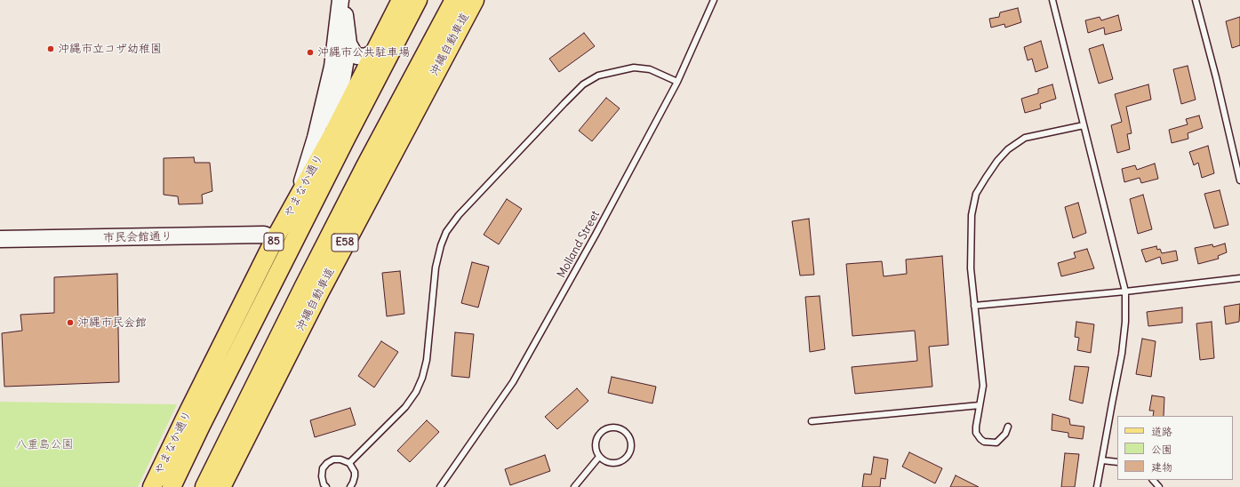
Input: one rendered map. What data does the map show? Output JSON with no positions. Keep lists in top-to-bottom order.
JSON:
{
  "streets": {
    "highway": ["沖縄自動車道", "E58"],
    "main road": ["やまなか通り", "85"],
    "street": ["市民会館通り"],
    "lane": ["Molland Street"]
  },
  "crossings": [
    ["やまなか通り", "市民会館通り"]
  ],
  "parks": ["八重島公園"],
  "places": ["沖縄市立コザ幼稚園", "沖縄市公共駐車場", "沖縄市民会館"],
  "legend": ["道路", "公園", "建物"]
}
